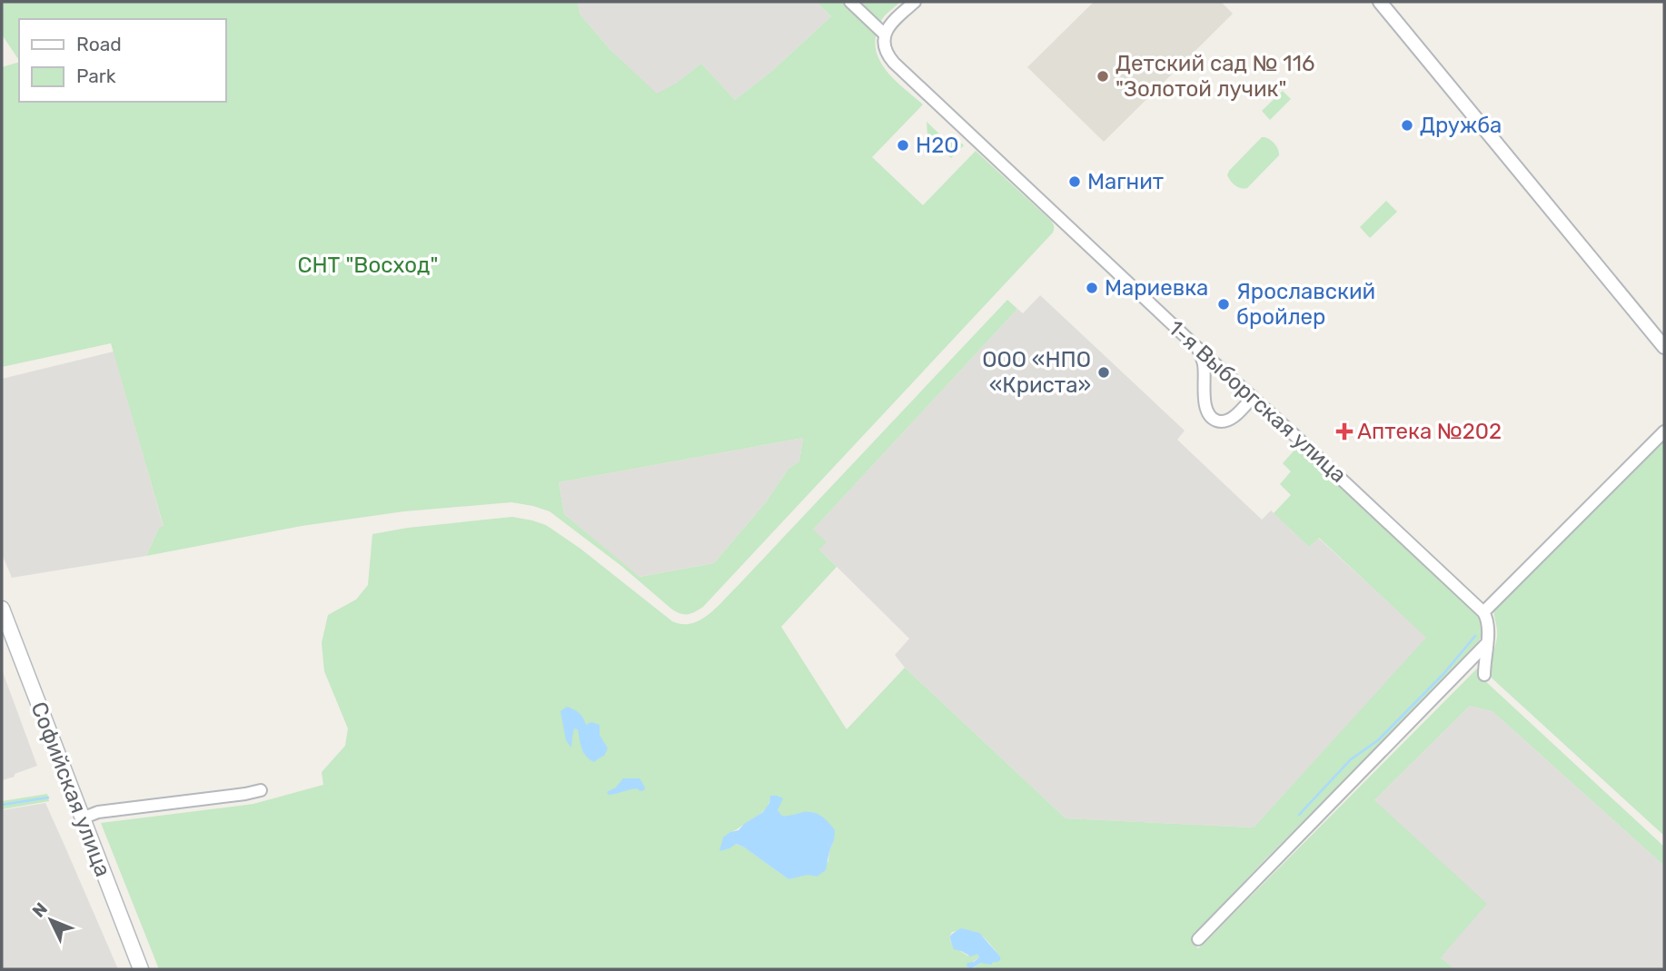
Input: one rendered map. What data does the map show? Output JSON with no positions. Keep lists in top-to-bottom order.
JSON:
{
  "streets": {
    "main road": ["Софийская улица"],
    "street": ["1-я Выборгская улица"]
  },
  "parks": ["СНТ \"Восход\""],
  "places": {
    "other": [
      "Детский сад № 116 \"Золотой лучик\"",
      "Дружба",
      "H2O",
      "Магнит",
      "Мариевка",
      "Ярославский бройлер",
      "ООО «НПО «Криста»"
    ],
    "health": ["Аптека №202"]
  },
  "legend": ["Road", "Park"],
  "north": "top left"
}
